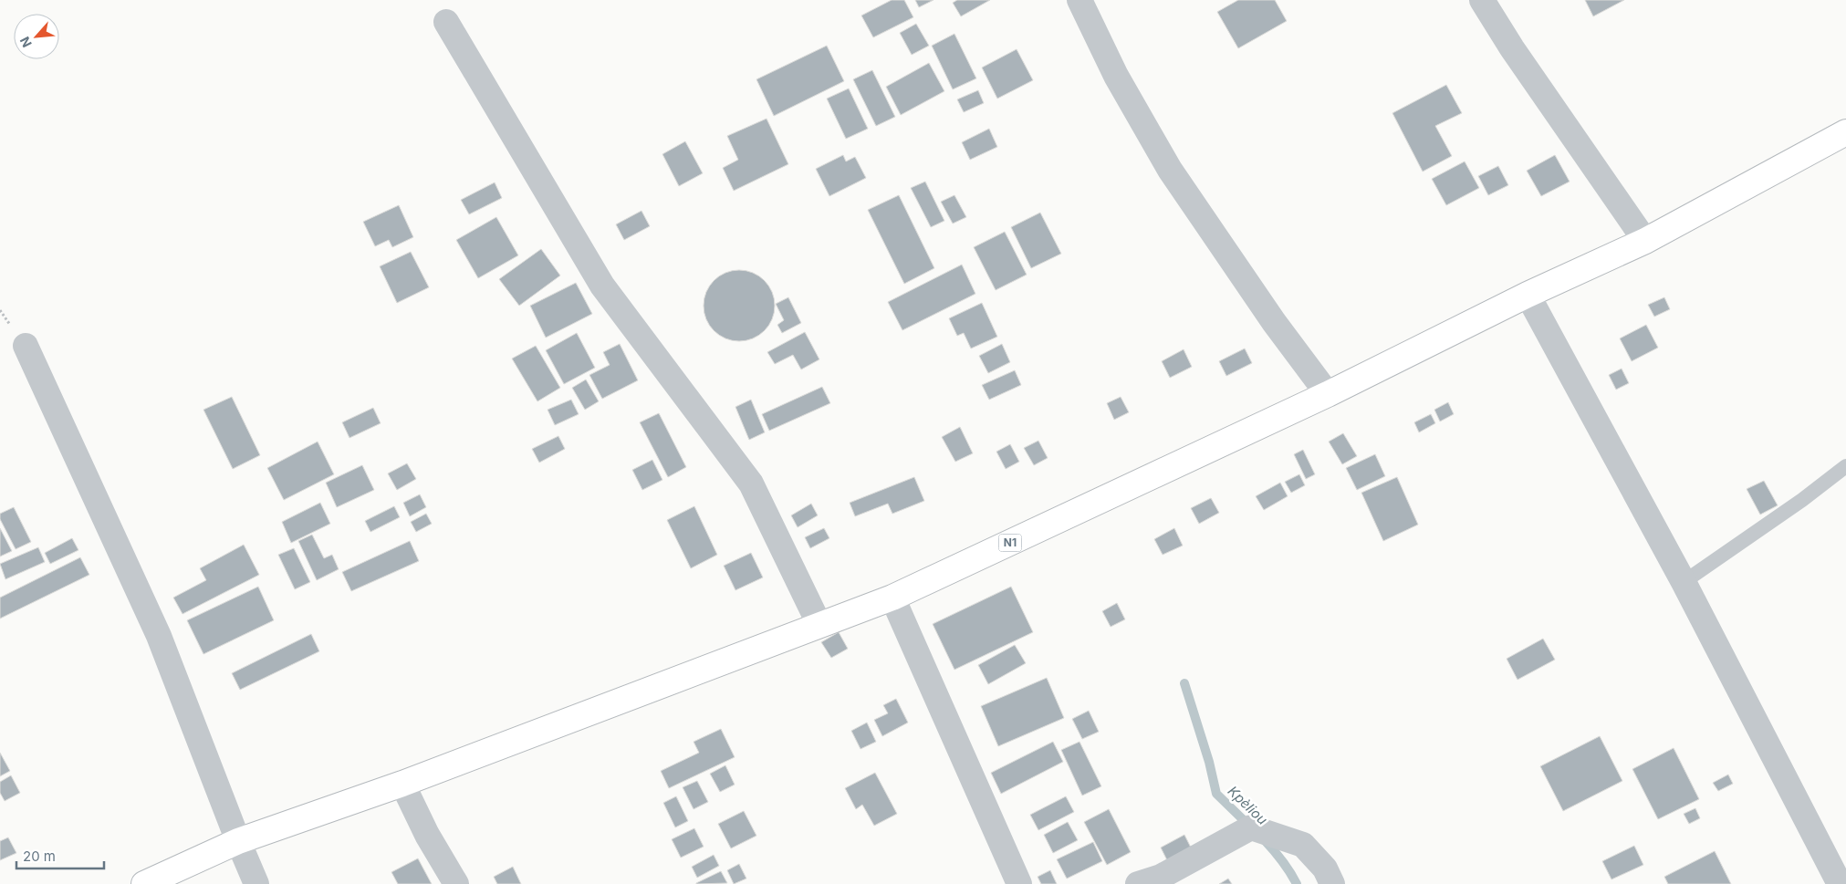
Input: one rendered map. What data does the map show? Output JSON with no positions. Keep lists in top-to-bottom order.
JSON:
{
  "streets": {
    "highway": ["N1"]
  },
  "water": ["Kpèliou"],
  "scale_bar": "20 m",
  "north": "bottom left"
}
